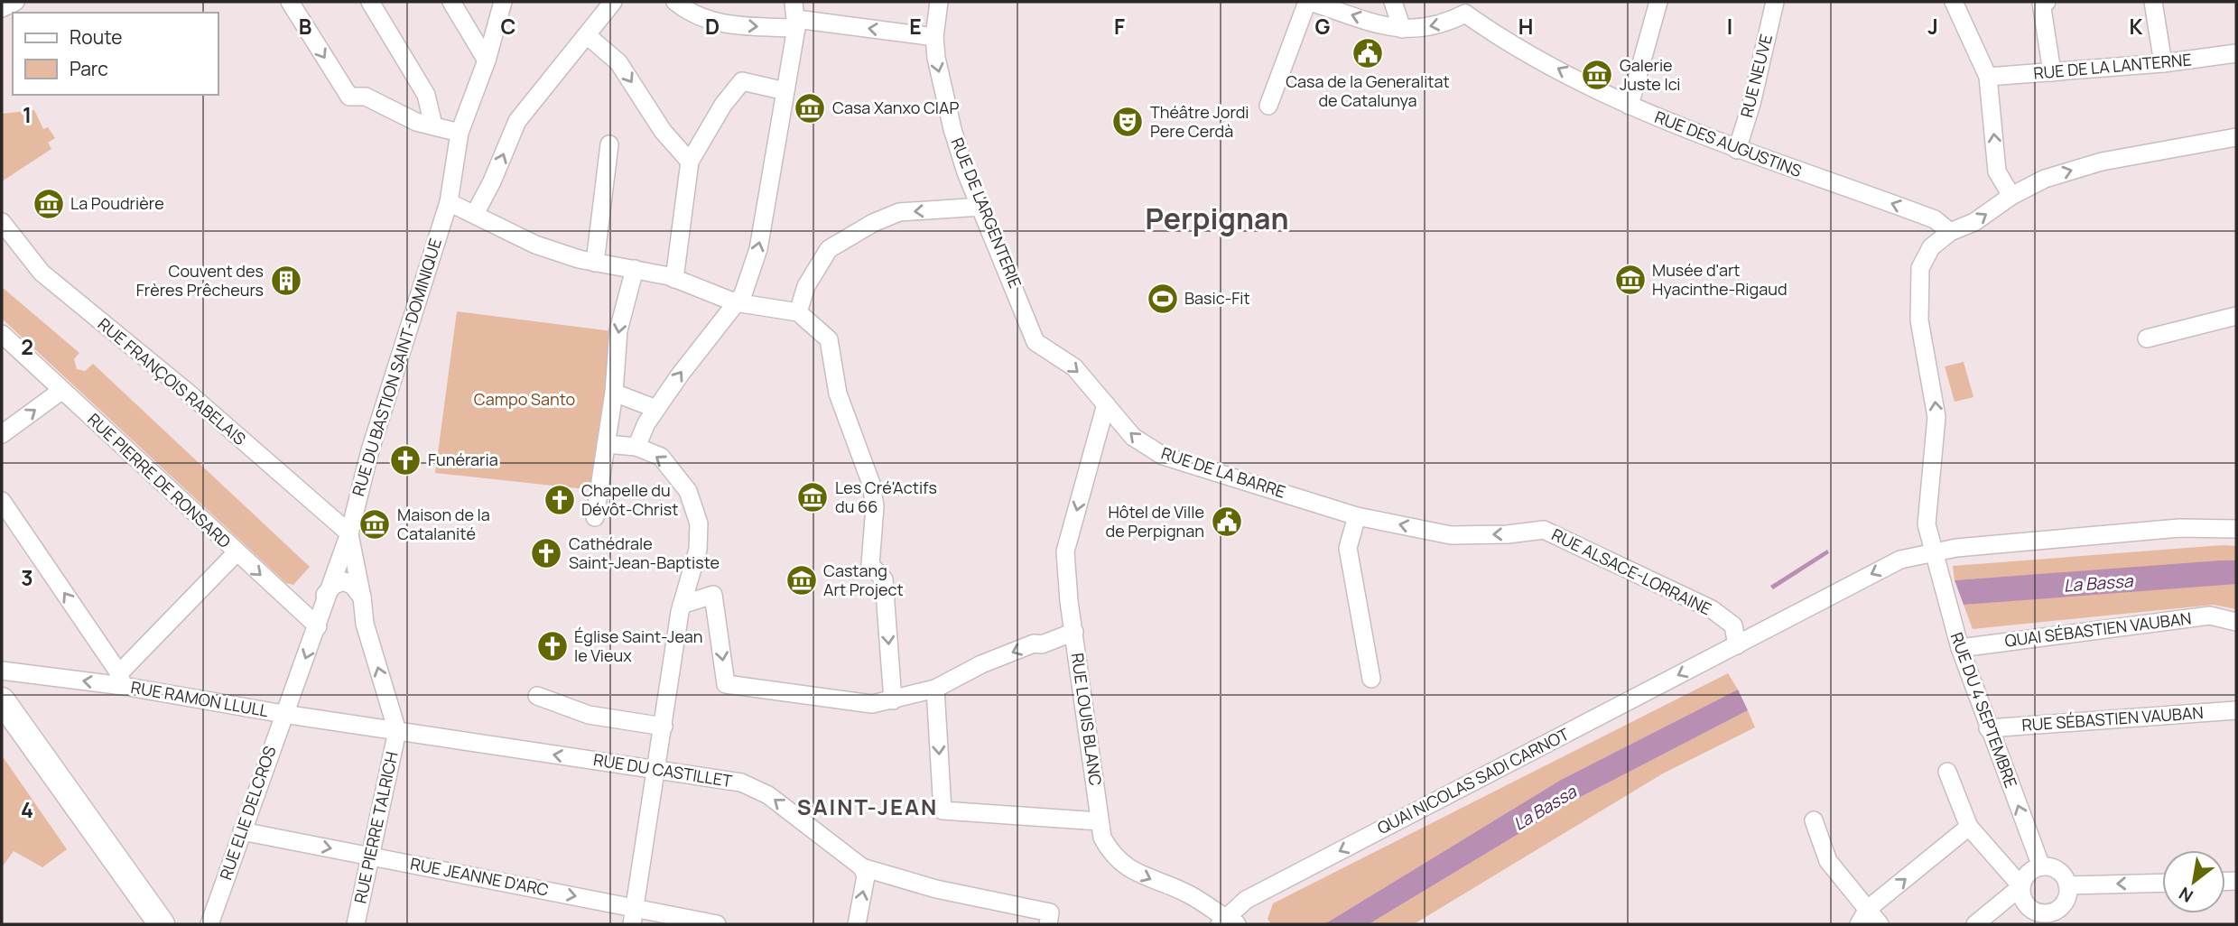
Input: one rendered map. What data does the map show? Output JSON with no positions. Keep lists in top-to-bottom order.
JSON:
{
  "streets": {
    "street": [
      "RUE DE LA LANTERNE",
      "RUE NEUVE",
      "RUE DES AUGUSTINS",
      "RUE DE L'ARGENTERIE",
      "RUE DU BASTION SAINT-DOMINIQUE",
      "RUE FRANÇOIS RABELAIS",
      "RUE DE LA BARRE",
      "RUE PIERRE DE RONSARD",
      "RUE ALSACE-LORRAINE",
      "QUAI SÉBASTIEN VAUBAN",
      "RUE RAMON LLULL",
      "RUE DU 4 SEPTEMBRE",
      "RUE LOUIS BLANC",
      "RUE SÉBASTIEN VAUBAN",
      "RUE DU CASTILLET",
      "QUAI NICOLAS SADI CARNOT",
      "RUE ELIE DELCROS",
      "RUE PIERRE TALRICH",
      "RUE JEANNE D'ARC"
    ]
  },
  "crossings": [
    ["RUE NEUVE", "RUE DES AUGUSTINS"],
    ["RUE DES AUGUSTINS", "RUE DU 4 SEPTEMBRE"],
    ["RUE DE L'ARGENTERIE", "RUE DE LA BARRE"],
    ["RUE DU BASTION SAINT-DOMINIQUE", "RUE FRANÇOIS RABELAIS"],
    ["RUE DU BASTION SAINT-DOMINIQUE", "RUE ELIE DELCROS"],
    ["RUE FRANÇOIS RABELAIS", "RUE ELIE DELCROS"],
    ["RUE DE LA BARRE", "RUE ALSACE-LORRAINE"],
    ["RUE DE LA BARRE", "RUE LOUIS BLANC"],
    ["RUE PIERRE DE RONSARD", "RUE ELIE DELCROS"],
    ["RUE ALSACE-LORRAINE", "QUAI NICOLAS SADI CARNOT"],
    ["QUAI SÉBASTIEN VAUBAN", "RUE DU 4 SEPTEMBRE"],
    ["RUE RAMON LLULL", "RUE DU CASTILLET"],
    ["RUE RAMON LLULL", "RUE ELIE DELCROS"],
    ["RUE RAMON LLULL", "RUE PIERRE TALRICH"],
    ["RUE DU 4 SEPTEMBRE", "RUE SÉBASTIEN VAUBAN"],
    ["RUE DU 4 SEPTEMBRE", "QUAI NICOLAS SADI CARNOT"],
    ["RUE DU CASTILLET", "RUE PIERRE TALRICH"],
    ["RUE ELIE DELCROS", "RUE JEANNE D'ARC"],
    ["RUE PIERRE TALRICH", "RUE JEANNE D'ARC"]
  ],
  "one_way": [
    "RUE DES AUGUSTINS",
    "RUE DE L'ARGENTERIE",
    "RUE LOUIS BLANC",
    "RUE DU CASTILLET",
    "QUAI NICOLAS SADI CARNOT",
    "RUE JEANNE D'ARC"
  ],
  "districts": ["Perpignan", "SAINT-JEAN"],
  "water": ["La Bassa"],
  "parks": ["Campo Santo"],
  "places": {
    "public building": ["Casa de la Generalitat de Catalunya", "Hôtel de Ville de Perpignan"],
    "museum": [
      "Galerie Juste Ici",
      "Casa Xanxo CIAP",
      "La Poudrière",
      "Musée d'art Hyacinthe-Rigaud",
      "Les Cré'Actifs du 66",
      "Maison de la Catalanité",
      "Castang Art Project"
    ],
    "theatre": ["Théâtre Jordi Pere Cerdà"],
    "building": ["Couvent des Frères Prêcheurs"],
    "sports": ["Basic-Fit"],
    "church": [
      "Funéraria",
      "Chapelle du Dévôt-Christ",
      "Cathédrale Saint-Jean-Baptiste",
      "Église Saint-Jean le Vieux"
    ]
  },
  "legend": ["Route", "Parc"],
  "north": "bottom left",
  "grid": {
    "columns": [
      "B",
      "C",
      "D",
      "E",
      "F",
      "G",
      "H",
      "I",
      "J",
      "K"
    ],
    "rows": [
      "1",
      "2",
      "3",
      "4"
    ]
  }
}
